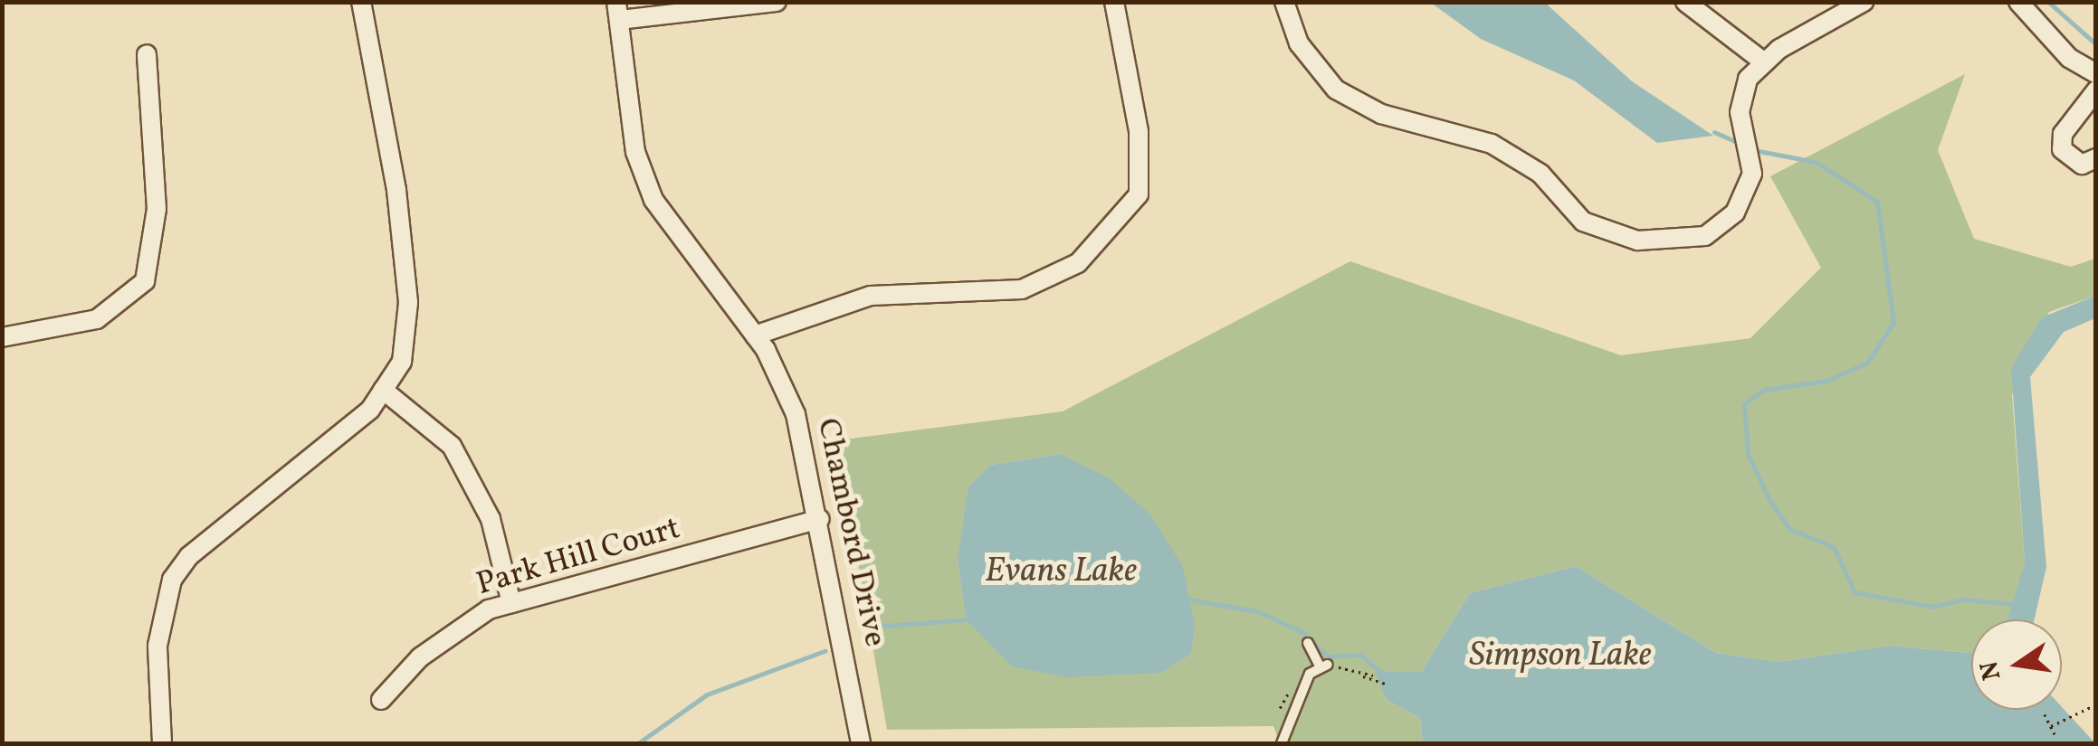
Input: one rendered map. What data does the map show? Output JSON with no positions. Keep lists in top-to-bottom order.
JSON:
{
  "streets": {
    "street": ["Chambord Drive", "Park Hill Court"]
  },
  "crossings": [
    ["Chambord Drive", "Park Hill Court"]
  ],
  "water": ["Evans Lake", "Simpson Lake"],
  "north": "left"
}
